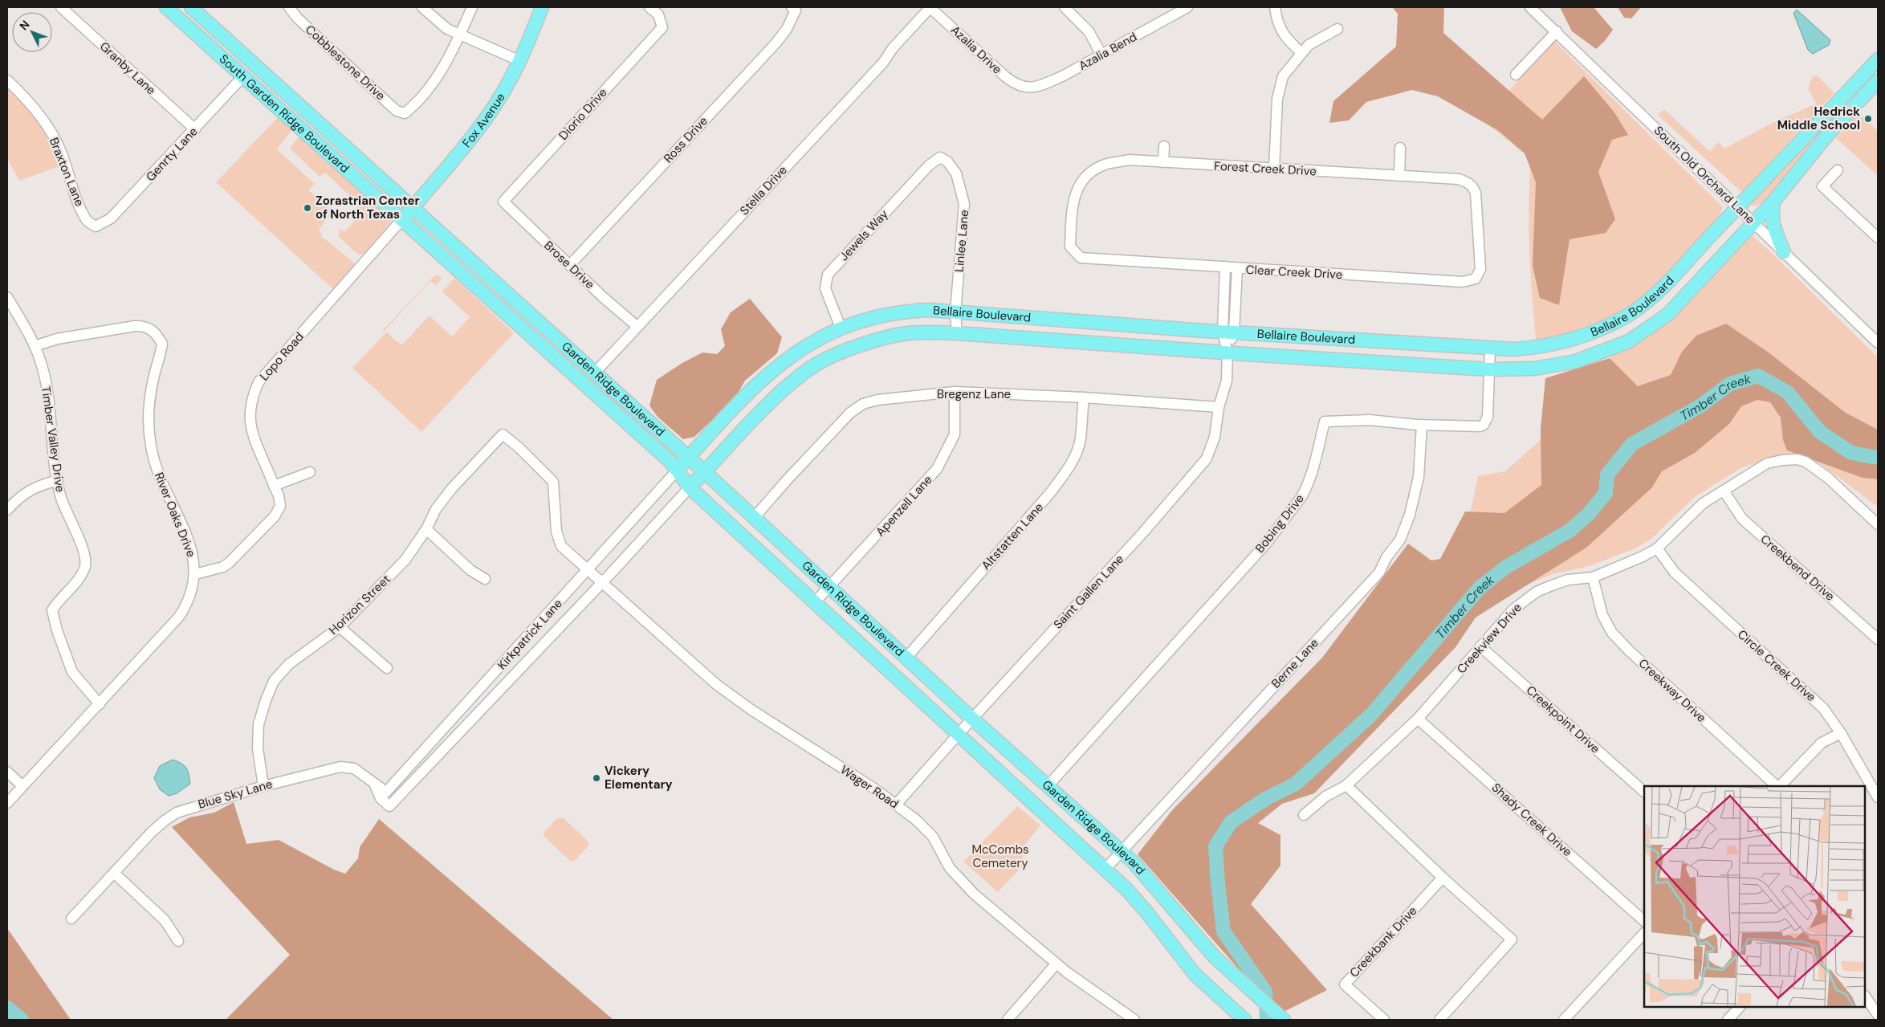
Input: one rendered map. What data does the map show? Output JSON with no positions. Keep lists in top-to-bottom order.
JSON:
{
  "streets": {
    "main road": [
      "South Garden Ridge Boulevard",
      "Fox Avenue",
      "Bellaire Boulevard",
      "Garden Ridge Boulevard"
    ],
    "street": [
      "Azalia Drive",
      "Azalia Bend",
      "Cobblestone Drive",
      "Granby Lane",
      "Diorio Drive",
      "Ross Drive",
      "Genrty Lane",
      "Forest Creek Drive",
      "Braxton Lane",
      "South Old Orchard Lane",
      "Stella Drive",
      "Jewels Way",
      "Linlee Lane",
      "Brose Drive",
      "Clear Creek Drive",
      "Lopo Road",
      "Bregenz Lane",
      "Timber Valley Drive",
      "Apenzell Lane",
      "River Oaks Drive",
      "Bobing Drive",
      "Altstatten Lane",
      "Creekbend Drive",
      "Saint Gallen Lane",
      "Horizon Street",
      "Kirkpatrick Lane",
      "Creekview Drive",
      "Berne Lane",
      "Circle Creek Drive",
      "Creekway Drive",
      "Creekpoint Drive",
      "Wager Road",
      "Blue Sky Lane",
      "Shady Creek Drive",
      "Creekbank Drive"
    ]
  },
  "crossings": [
    ["Azalia Drive", "Azalia Bend"],
    ["Azalia Drive", "Stella Drive"],
    ["Granby Lane", "Genrty Lane"],
    ["South Garden Ridge Boulevard", "Fox Avenue"],
    ["South Garden Ridge Boulevard", "Genrty Lane"],
    ["South Garden Ridge Boulevard", "Lopo Road"],
    ["South Garden Ridge Boulevard", "Garden Ridge Boulevard"],
    ["Diorio Drive", "Brose Drive"],
    ["Fox Avenue", "Lopo Road"],
    ["Fox Avenue", "Garden Ridge Boulevard"],
    ["Ross Drive", "Brose Drive"],
    ["Genrty Lane", "Braxton Lane"],
    ["Forest Creek Drive", "Clear Creek Drive"],
    ["South Old Orchard Lane", "Bellaire Boulevard"],
    ["Stella Drive", "Brose Drive"],
    ["Stella Drive", "Garden Ridge Boulevard"],
    ["Jewels Way", "Linlee Lane"],
    ["Jewels Way", "Bellaire Boulevard"],
    ["Linlee Lane", "Bellaire Boulevard"],
    ["Bellaire Boulevard", "Garden Ridge Boulevard"],
    ["Bellaire Boulevard", "Bobing Drive"],
    ["Bellaire Boulevard", "Saint Gallen Lane"],
    ["Bellaire Boulevard", "Kirkpatrick Lane"],
    ["Lopo Road", "Garden Ridge Boulevard"],
    ["Lopo Road", "River Oaks Drive"],
    ["Garden Ridge Boulevard", "Bregenz Lane"],
    ["Garden Ridge Boulevard", "Apenzell Lane"],
    ["Garden Ridge Boulevard", "Bobing Drive"],
    ["Garden Ridge Boulevard", "Altstatten Lane"],
    ["Garden Ridge Boulevard", "Saint Gallen Lane"],
    ["Garden Ridge Boulevard", "Kirkpatrick Lane"],
    ["Garden Ridge Boulevard", "Berne Lane"],
    ["Bregenz Lane", "Apenzell Lane"],
    ["Bregenz Lane", "Altstatten Lane"],
    ["Bregenz Lane", "Saint Gallen Lane"],
    ["Timber Valley Drive", "River Oaks Drive"],
    ["Bobing Drive", "Berne Lane"],
    ["Creekbend Drive", "Creekview Drive"],
    ["Saint Gallen Lane", "Wager Road"],
    ["Horizon Street", "Wager Road"],
    ["Horizon Street", "Blue Sky Lane"],
    ["Kirkpatrick Lane", "Wager Road"],
    ["Kirkpatrick Lane", "Blue Sky Lane"],
    ["Creekview Drive", "Circle Creek Drive"],
    ["Creekview Drive", "Creekway Drive"],
    ["Creekview Drive", "Creekpoint Drive"],
    ["Creekview Drive", "Shady Creek Drive"]
  ],
  "water": ["Timber Creek"],
  "parks": ["McCombs Cemetery"],
  "places": ["Hedrick Middle School", "Zorastrian Center of North Texas", "Vickery Elementary"],
  "north": "top left"
}
